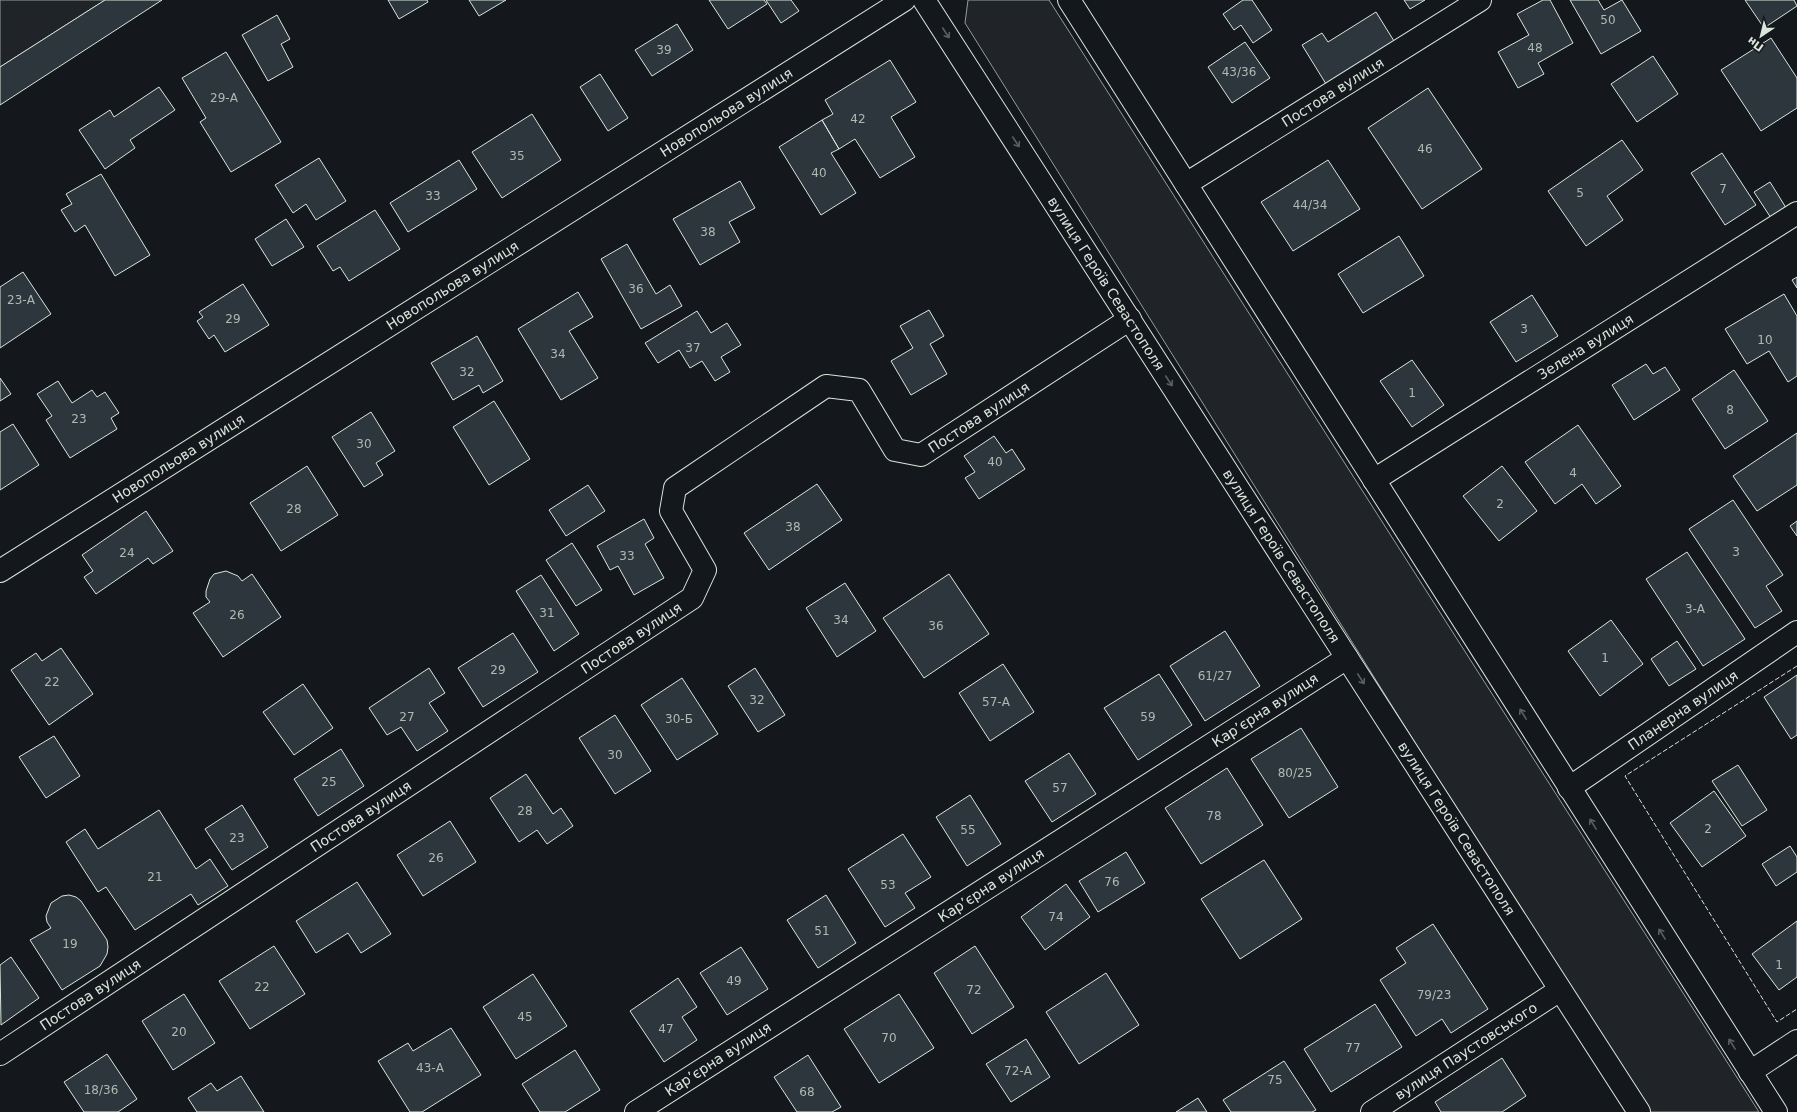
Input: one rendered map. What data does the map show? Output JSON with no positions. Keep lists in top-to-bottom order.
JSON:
{
  "streets": {
    "street": [
      "Постова вулиця",
      "Новопольова вулиця",
      "вулиця Героїв Севастополя",
      "Зелена вулиця",
      "Карʼєрна вулиця",
      "Планерна вулиця",
      "вулиця Паустовського"
    ]
  },
  "crossings": [
    ["Постова вулиця", "вулиця Героїв Севастополя"],
    ["вулиця Героїв Севастополя", "Карʼєрна вулиця"],
    ["вулиця Героїв Севастополя", "вулиця Паустовського"]
  ],
  "house_numbers": [
    "50",
    "48",
    "39",
    "43/36",
    "29-А",
    "42",
    "46",
    "35",
    "40",
    "7",
    "5",
    "33",
    "44/34",
    "38",
    "36",
    "23-А",
    "29",
    "3",
    "10",
    "37",
    "34",
    "32",
    "1",
    "8",
    "23",
    "30",
    "40",
    "4",
    "2",
    "28",
    "38",
    "3",
    "24",
    "33",
    "3-А",
    "31",
    "26",
    "34",
    "36",
    "1",
    "29",
    "61/27",
    "22",
    "32",
    "57-А",
    "27",
    "59",
    "30-Б",
    "30",
    "80/25",
    "25",
    "57",
    "28",
    "78",
    "2",
    "55",
    "23",
    "26",
    "21",
    "76",
    "53",
    "74",
    "51",
    "19",
    "1",
    "49",
    "22",
    "72",
    "79/23",
    "45",
    "47",
    "20",
    "70",
    "77",
    "43-А",
    "72-А",
    "75",
    "18/36",
    "68"
  ],
  "north": "bottom left"
}
